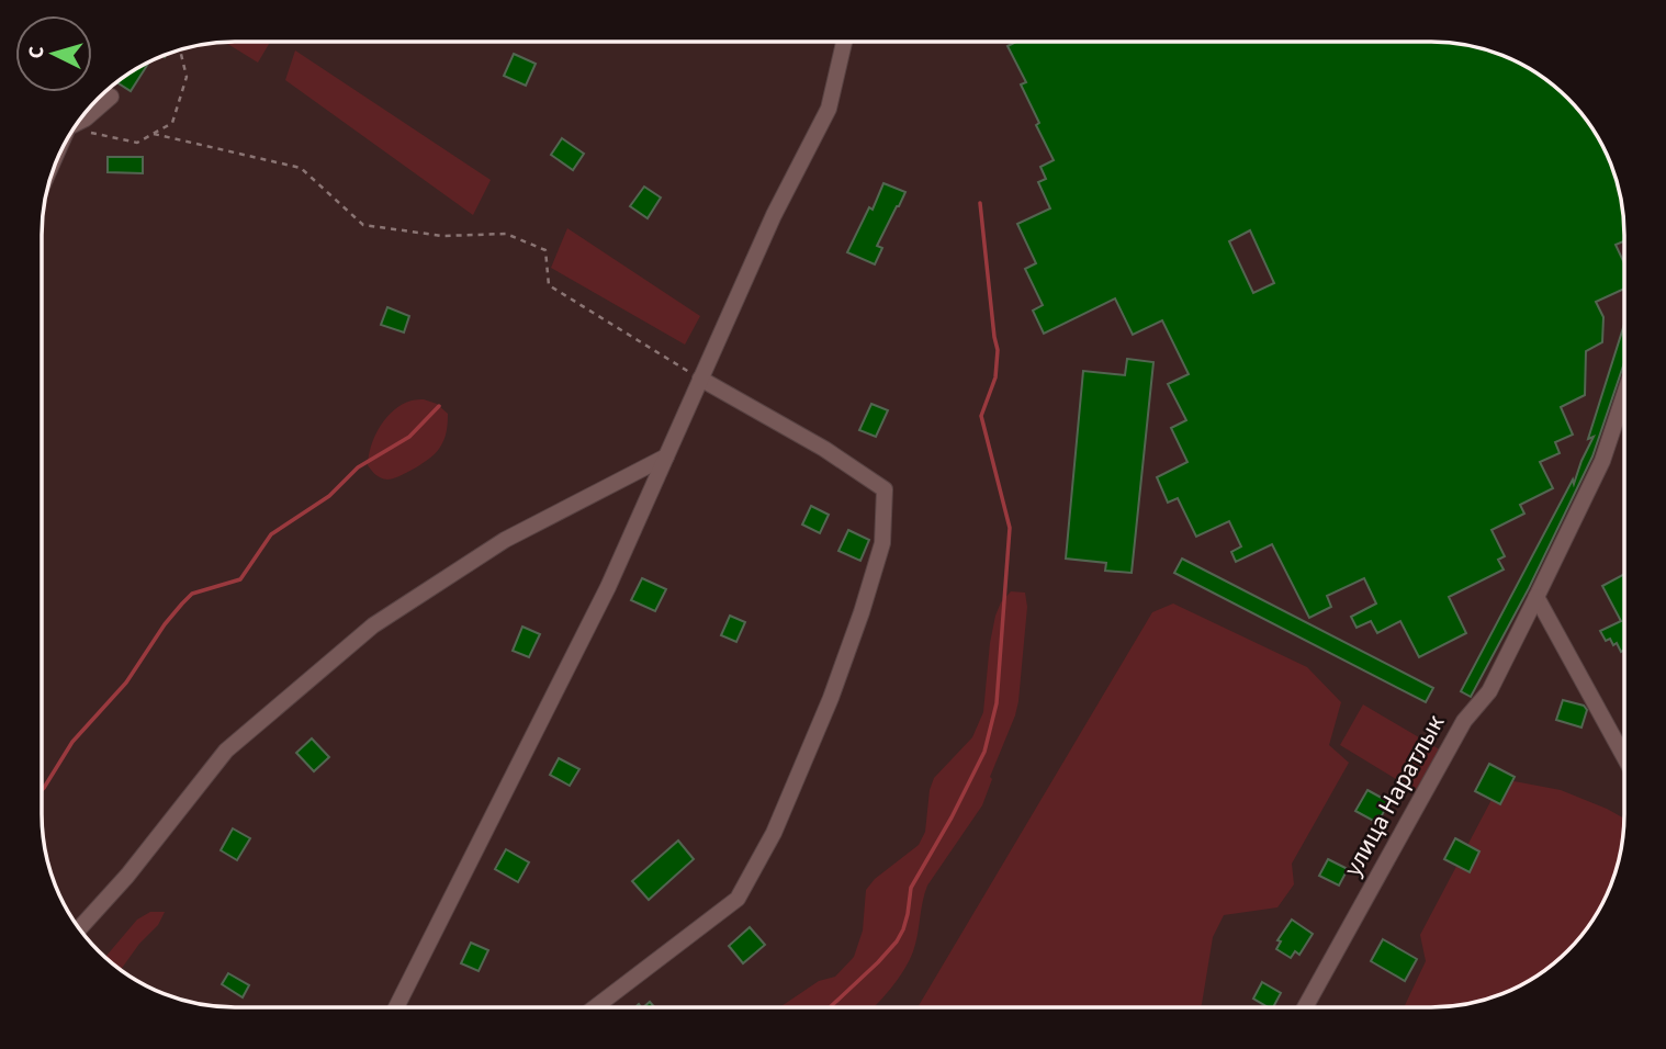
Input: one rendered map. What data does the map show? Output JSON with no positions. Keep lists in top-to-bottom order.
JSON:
{
  "streets": {
    "street": ["улица Наратлык"]
  },
  "north": "left"
}
